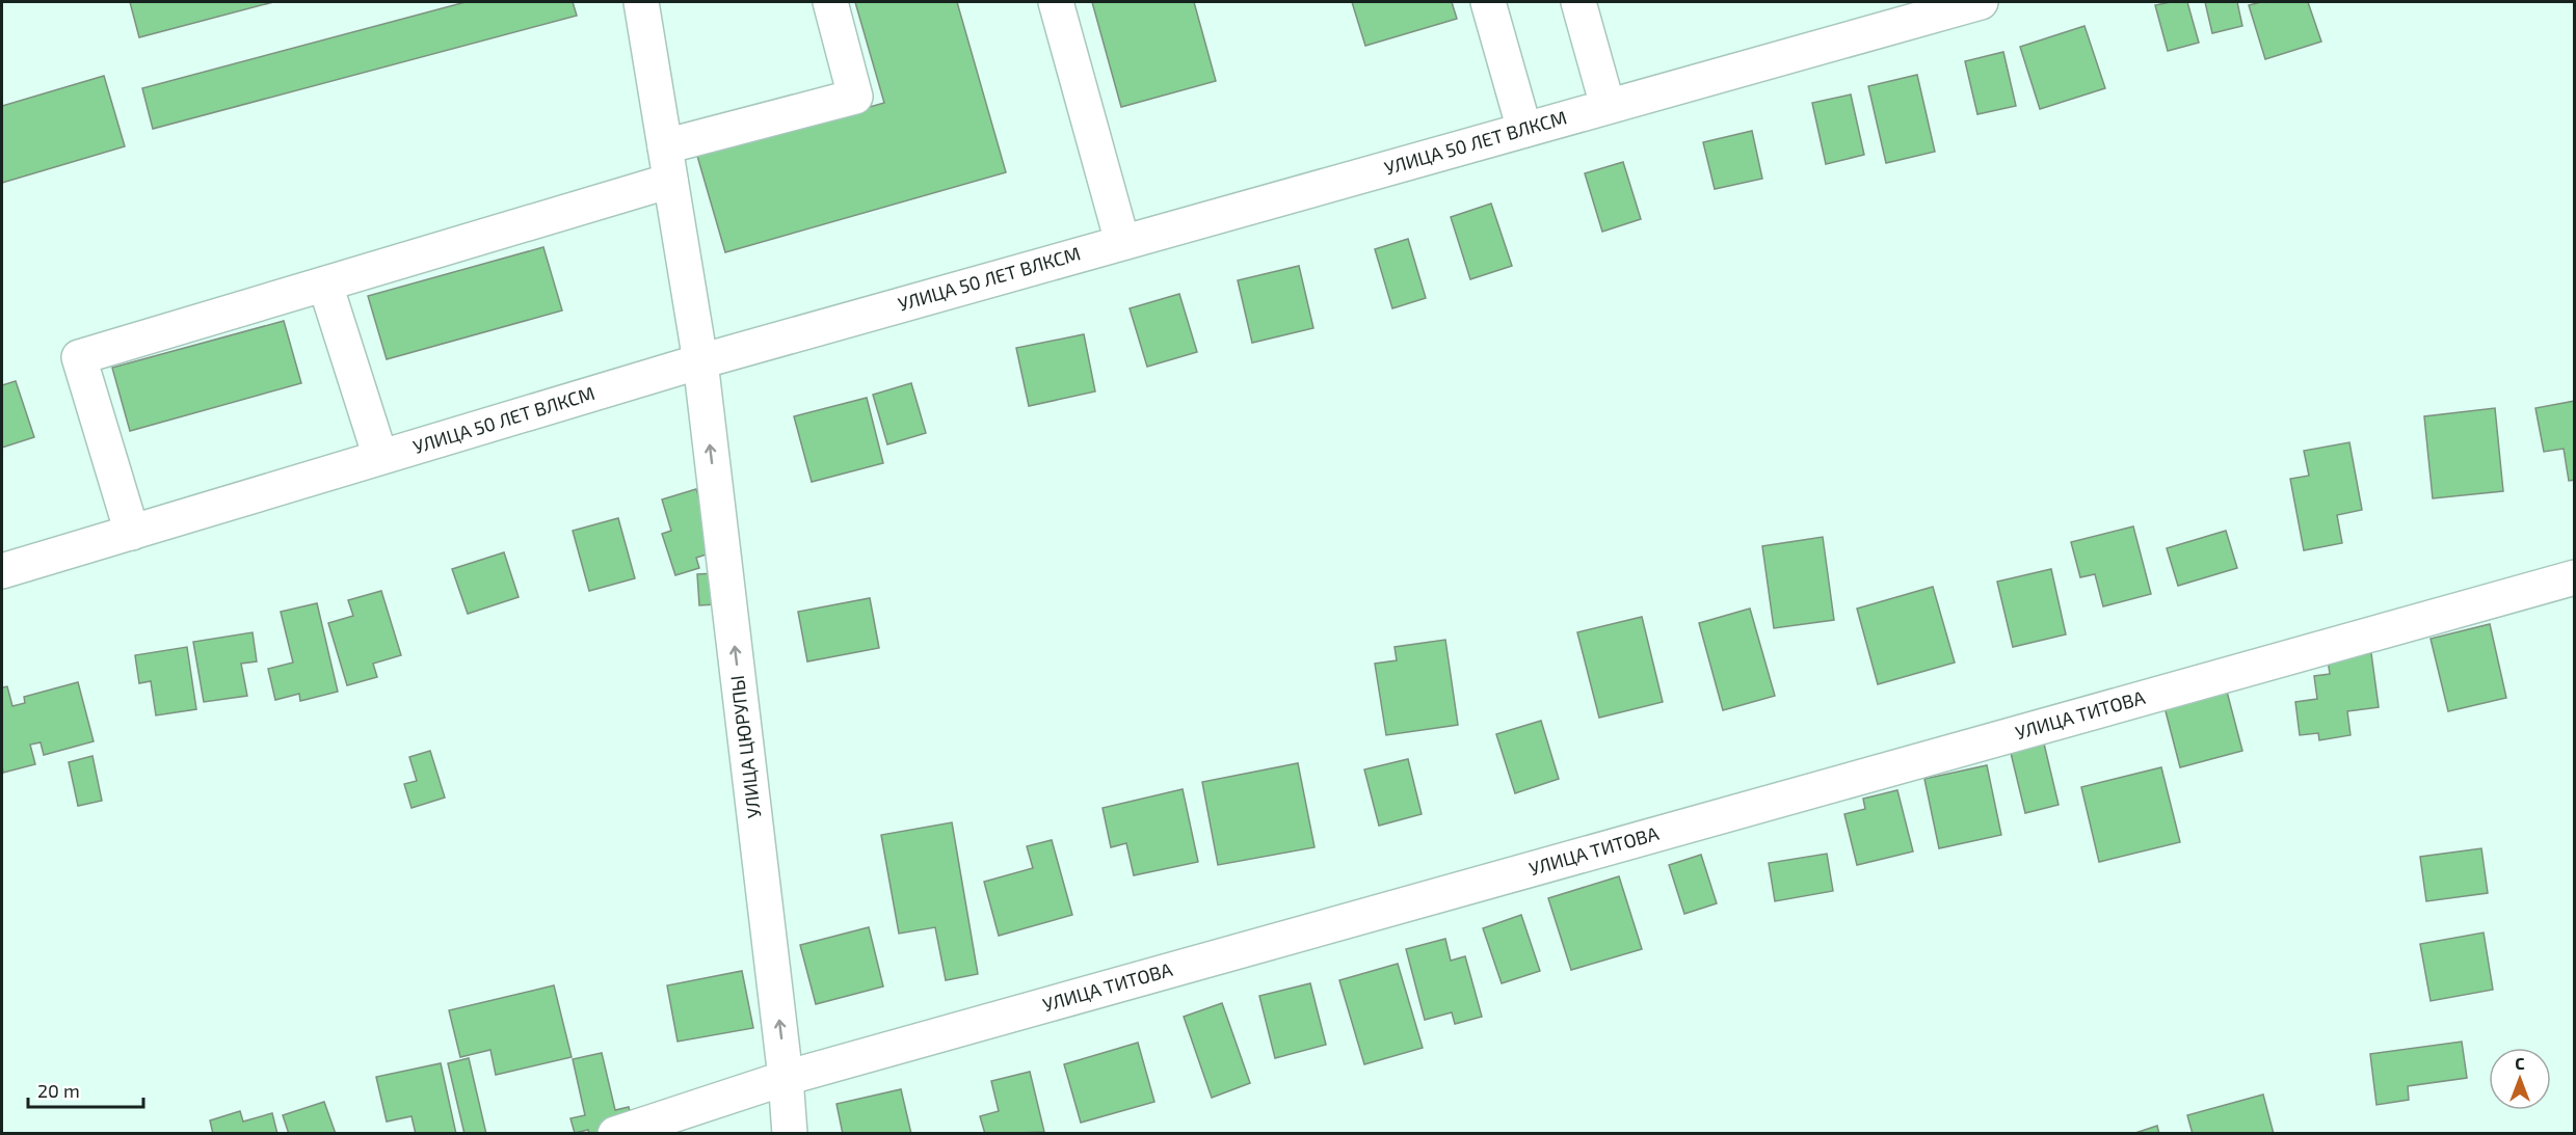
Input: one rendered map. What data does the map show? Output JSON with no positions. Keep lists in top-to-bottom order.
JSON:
{
  "streets": {
    "street": ["УЛИЦА 50 ЛЕТ ВЛКСМ", "УЛИЦА ТИТОВА", "УЛИЦА ЦЮРУПЫ"]
  },
  "crossings": [
    ["УЛИЦА 50 ЛЕТ ВЛКСМ", "УЛИЦА ЦЮРУПЫ"],
    ["УЛИЦА ТИТОВА", "УЛИЦА ЦЮРУПЫ"]
  ],
  "one_way": ["УЛИЦА ЦЮРУПЫ"],
  "scale_bar": "20 m",
  "north": "top"
}
